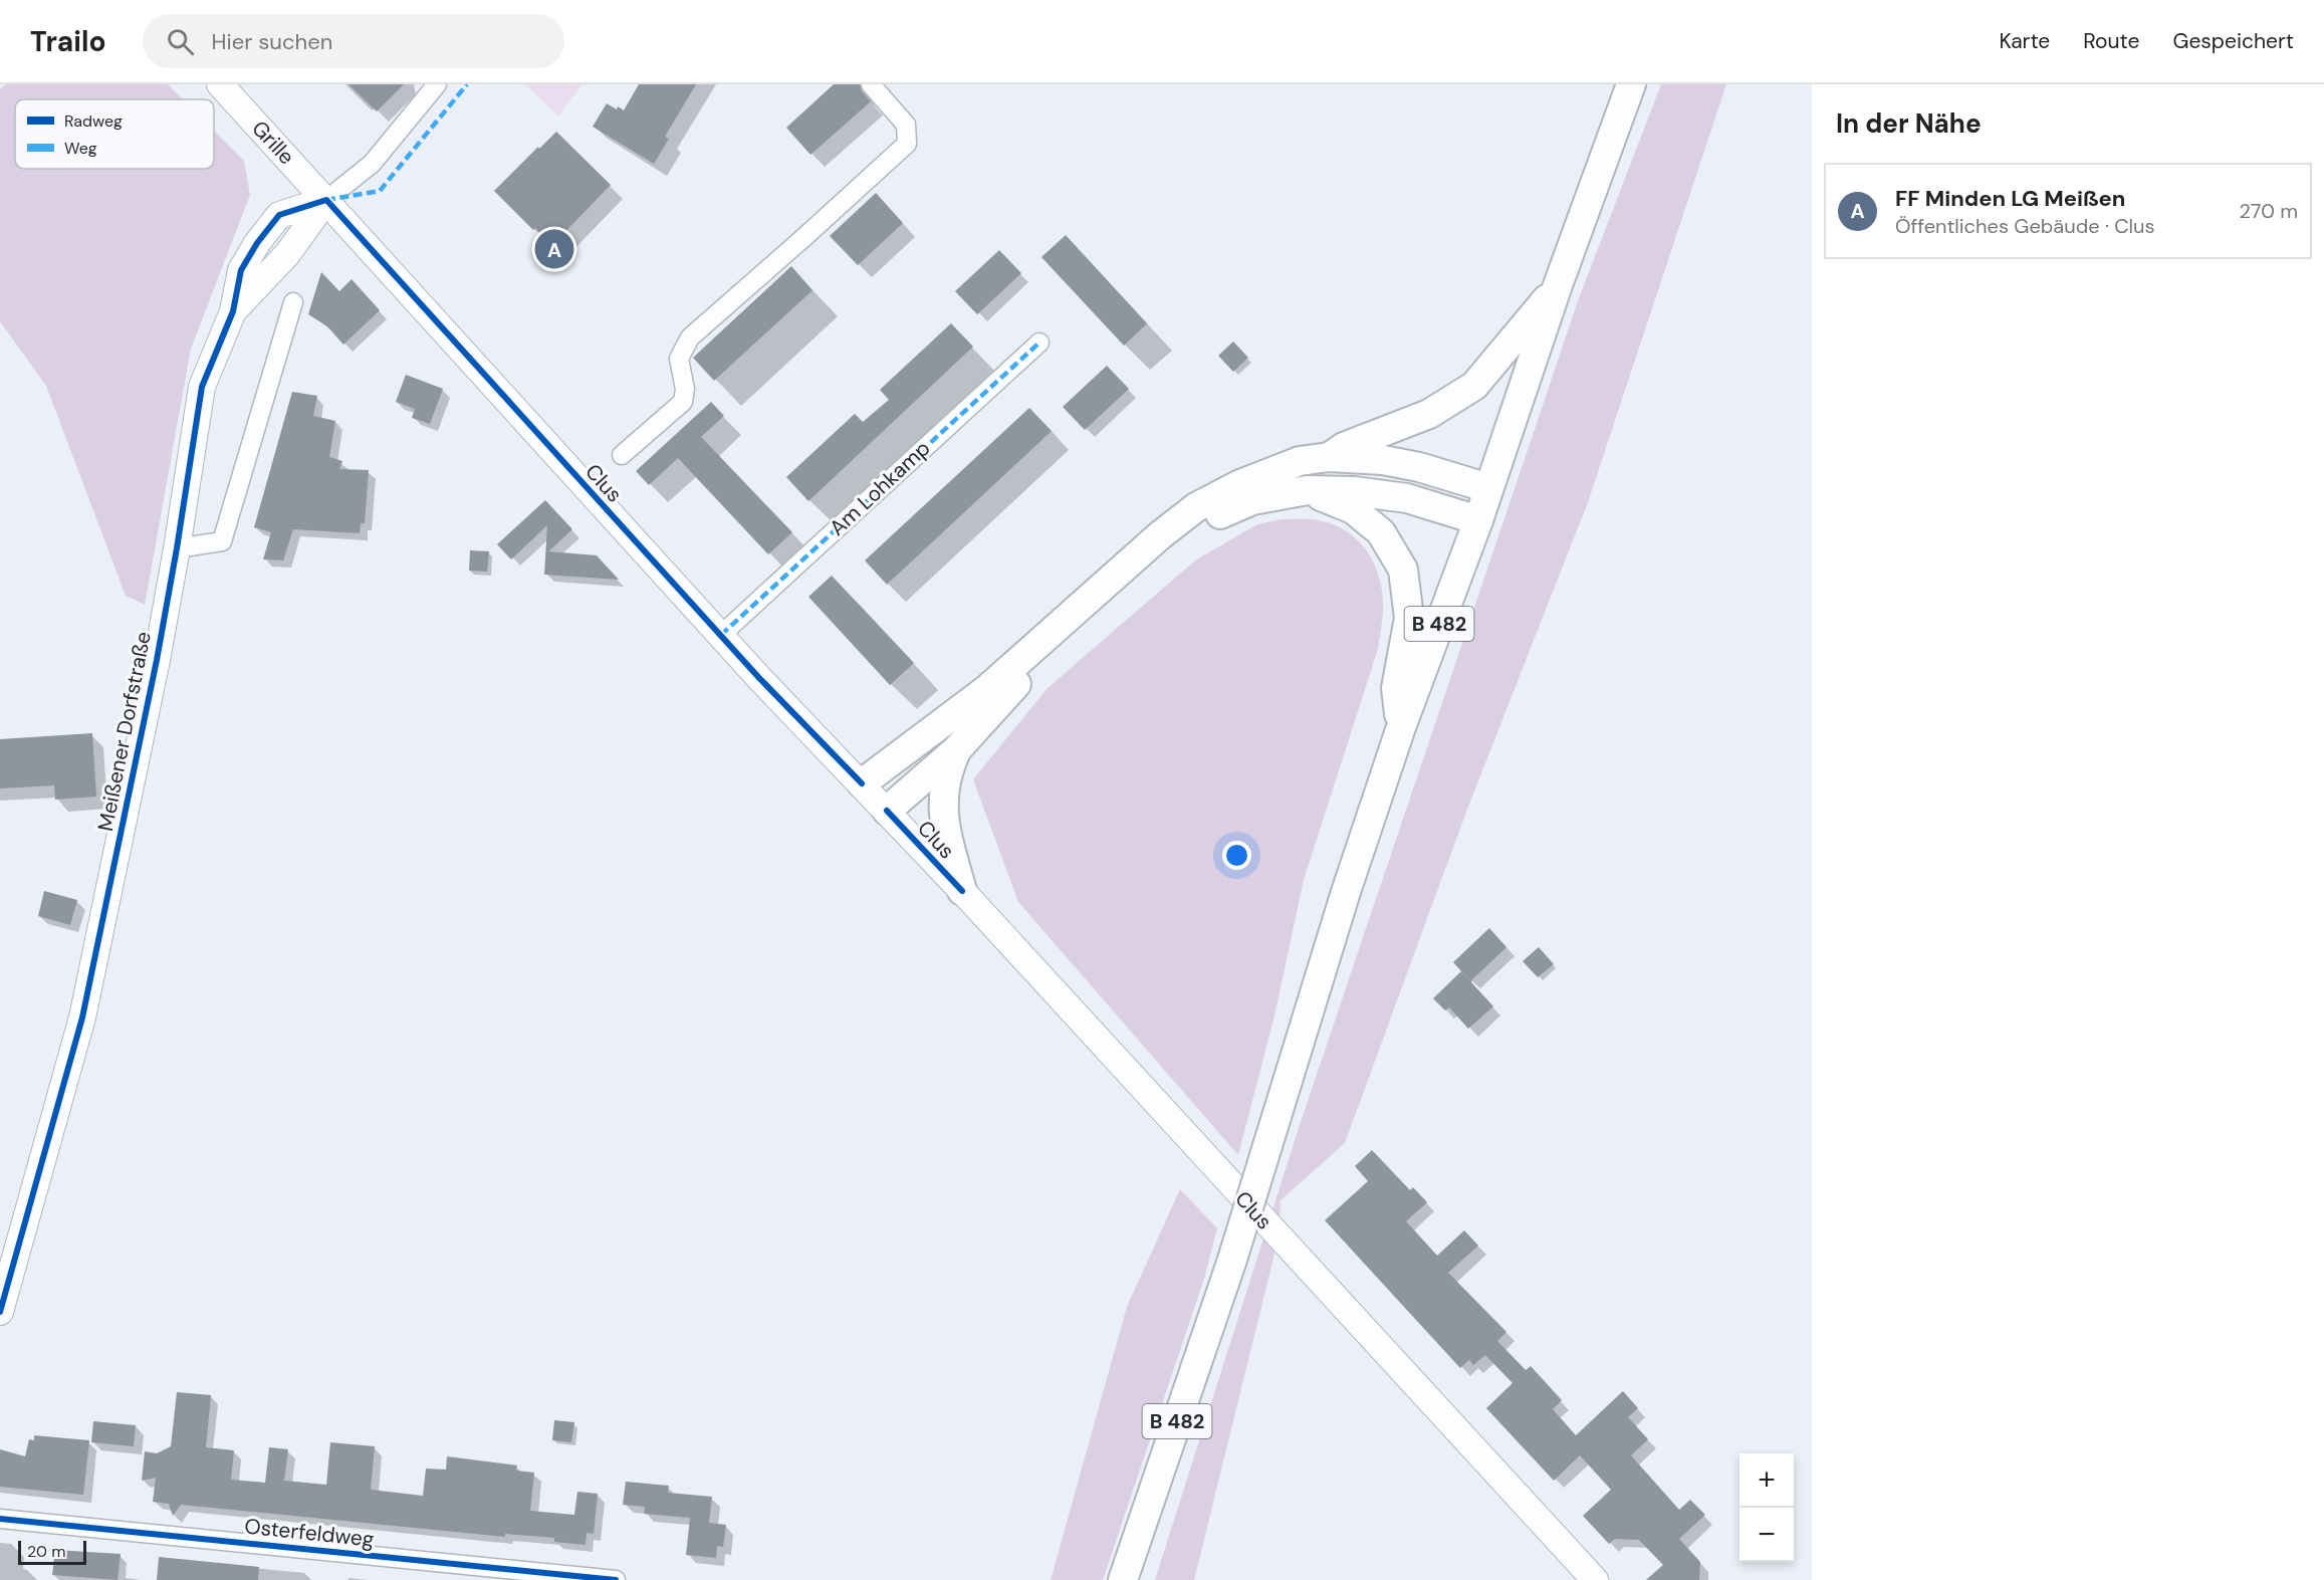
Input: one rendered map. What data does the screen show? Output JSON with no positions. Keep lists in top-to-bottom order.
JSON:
{
  "streets": {
    "main road": [
      "Grille",
      "Clus",
      "B 482",
      "Meißener Dorfstraße"
    ],
    "street": ["Am Lohkamp", "Osterfeldweg"]
  },
  "crossings": [
    ["Grille", "Clus"],
    ["Grille", "Meißener Dorfstraße"],
    ["Clus", "Am Lohkamp"],
    ["Clus", "Meißener Dorfstraße"]
  ],
  "legend": ["Radweg", "Weg"],
  "scale_bar": "20 m",
  "page": {
    "header": "Trailo",
    "search": "Hier suchen",
    "nav": ["Karte", "Route", "Gespeichert"],
    "heading": "In der Nähe",
    "list": [
      {
        "mark": "A",
        "name": "FF Minden LG Meißen",
        "note": "Öffentliches Gebäude · Clus",
        "value": "270 m"
      }
    ],
    "pins": "A",
    "map_buttons": ["+", "−"],
    "scale": "20 m"
  }
}
